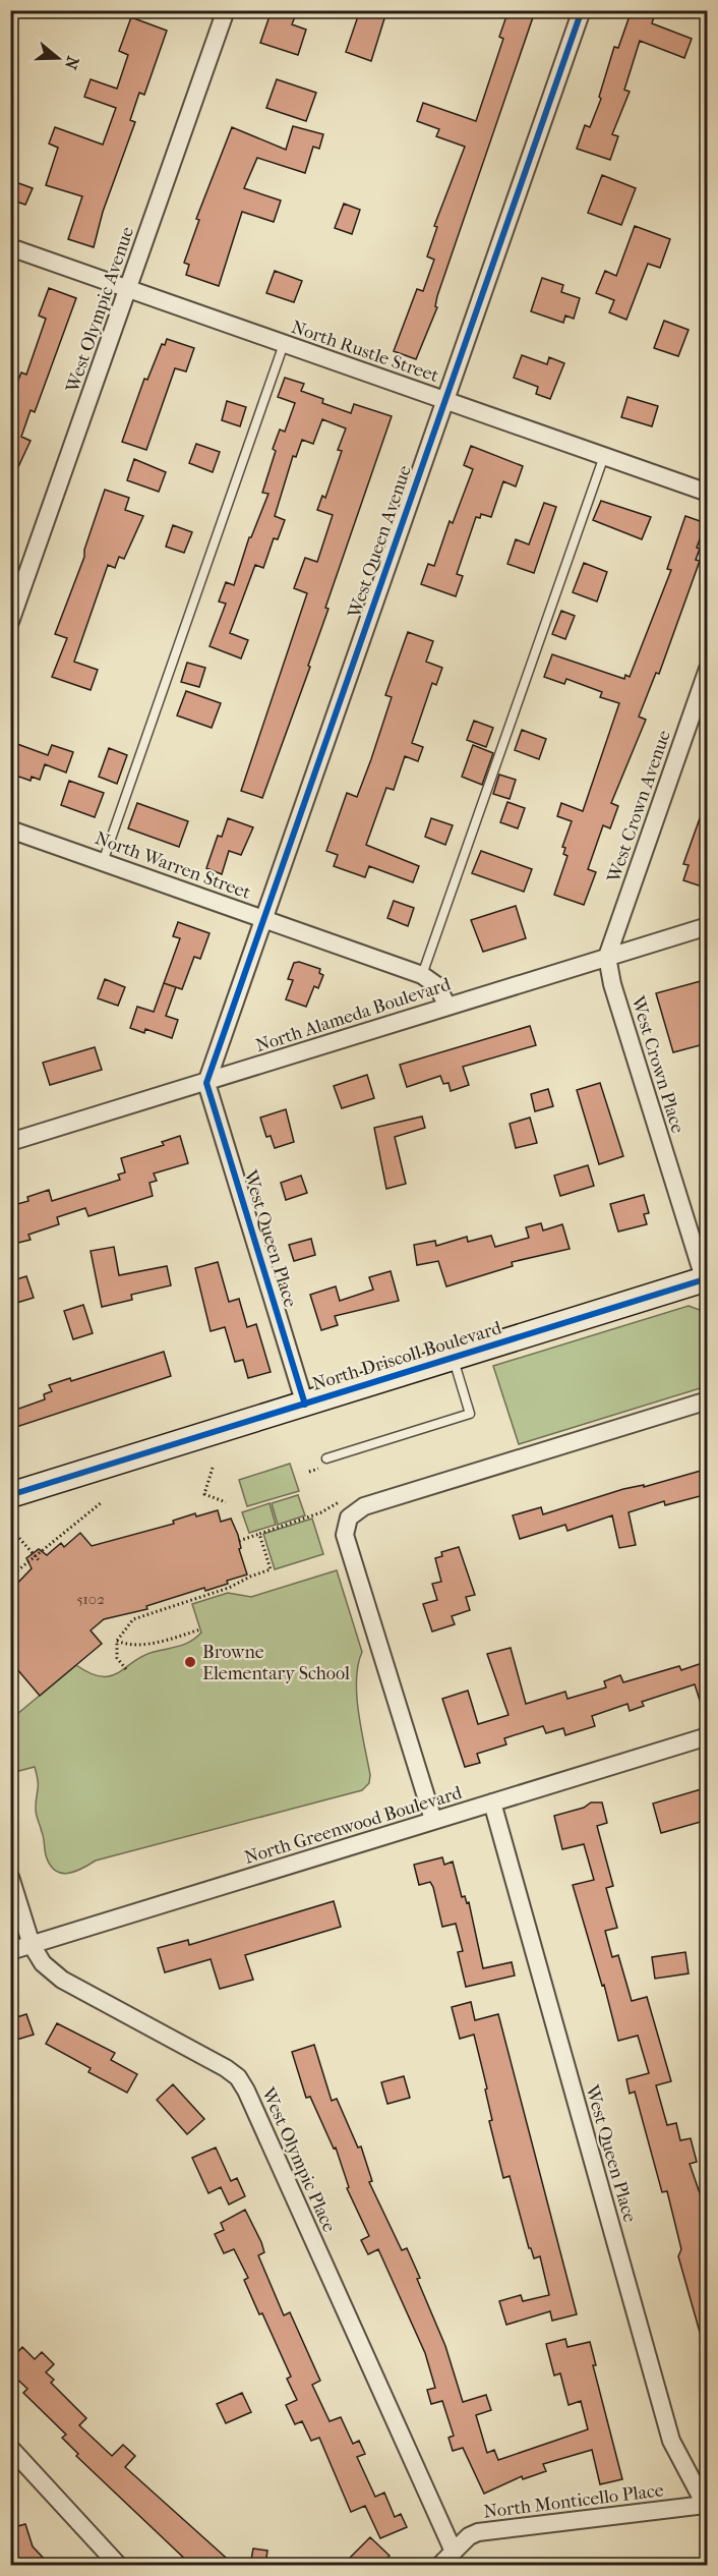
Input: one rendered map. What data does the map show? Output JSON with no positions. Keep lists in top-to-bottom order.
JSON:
{
  "streets": {
    "main road": ["North Driscoll Boulevard"],
    "street": [
      "West Olympic Avenue",
      "North Rustle Street",
      "West Queen Avenue",
      "West Crown Avenue",
      "North Warren Street",
      "North Alameda Boulevard",
      "West Crown Place",
      "West Queen Place",
      "North Greenwood Boulevard",
      "West Olympic Place",
      "North Monticello Place"
    ]
  },
  "crossings": [
    ["West Olympic Avenue", "North Rustle Street"],
    ["North Rustle Street", "West Queen Avenue"],
    ["West Queen Avenue", "North Warren Street"],
    ["West Queen Avenue", "North Alameda Boulevard"],
    ["West Queen Avenue", "West Queen Place"],
    ["West Crown Avenue", "North Alameda Boulevard"],
    ["West Crown Avenue", "West Crown Place"],
    ["North Warren Street", "North Alameda Boulevard"],
    ["North Alameda Boulevard", "West Crown Place"],
    ["North Alameda Boulevard", "West Queen Place"],
    ["West Crown Place", "North Driscoll Boulevard"],
    ["West Queen Place", "North Driscoll Boulevard"],
    ["West Queen Place", "North Greenwood Boulevard"],
    ["West Queen Place", "North Monticello Place"],
    ["North Greenwood Boulevard", "West Olympic Place"],
    ["West Olympic Place", "North Monticello Place"]
  ],
  "places": ["Browne Elementary School"],
  "house_numbers": ["5102"],
  "north": "right"
}
